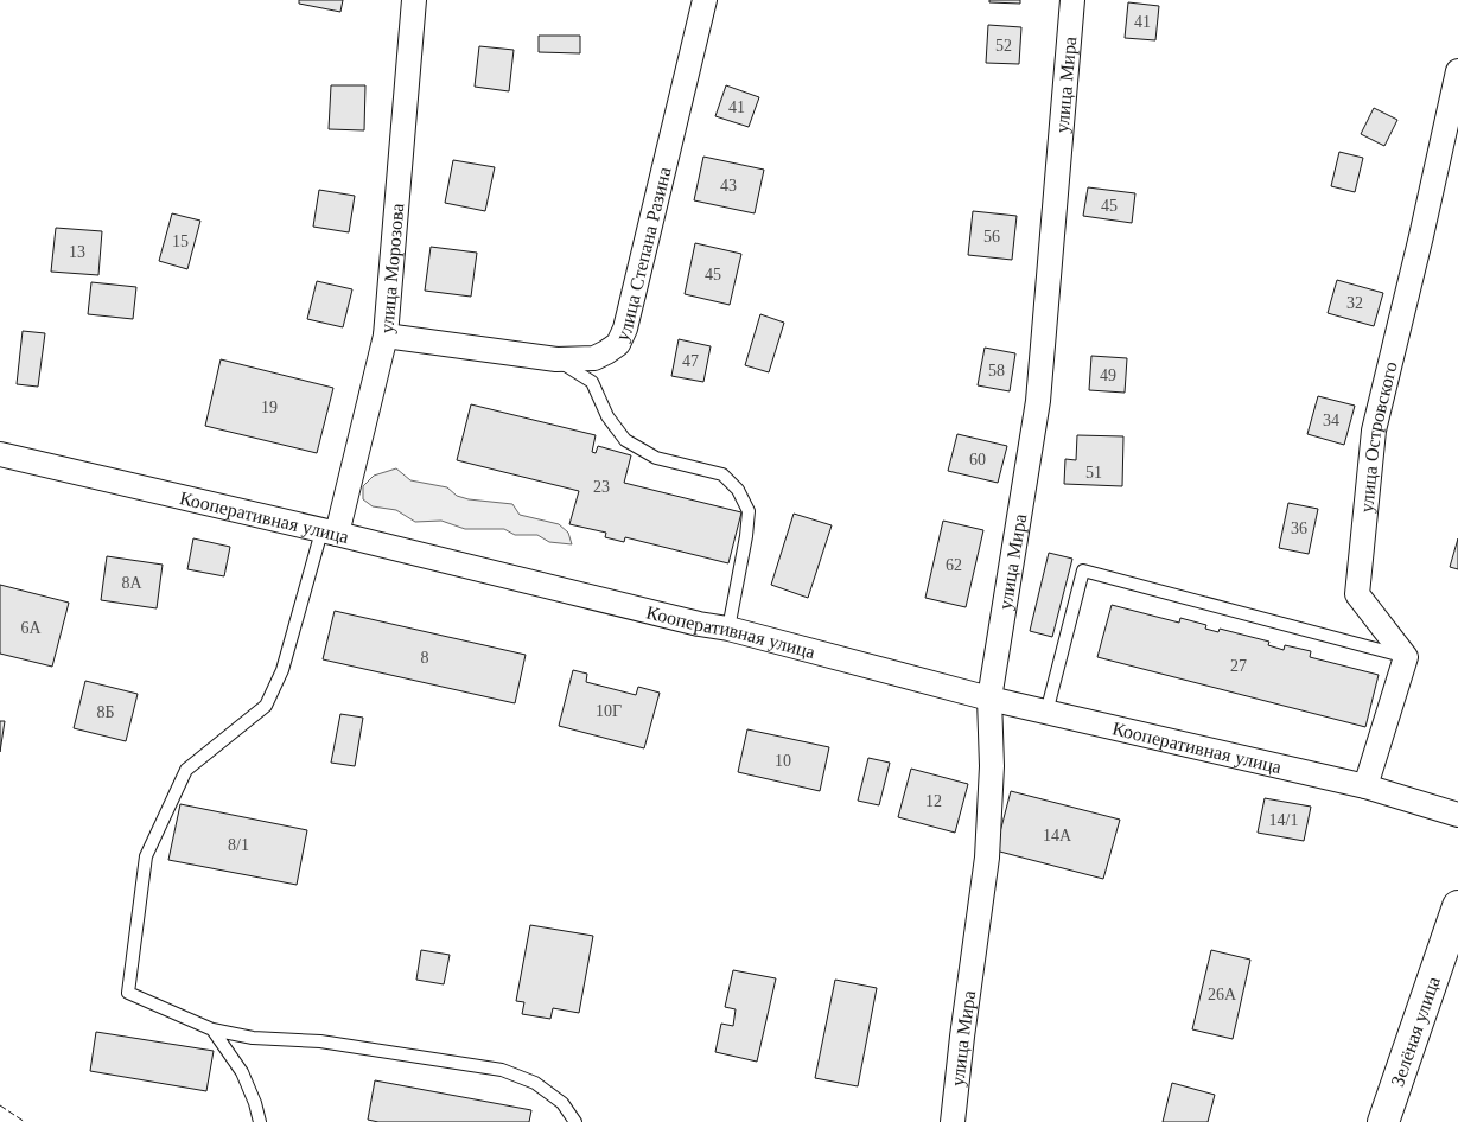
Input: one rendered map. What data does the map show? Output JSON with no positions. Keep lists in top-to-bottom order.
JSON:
{
  "streets": {
    "street": [
      "улица Мира",
      "улица Степана Разина",
      "улица Морозова",
      "улица Островского",
      "Кооперативная улица",
      "Зелёная улица"
    ]
  },
  "crossings": [
    ["улица Мира", "Кооперативная улица"],
    ["улица Степана Разина", "улица Морозова"],
    ["улица Морозова", "Кооперативная улица"]
  ],
  "house_numbers": [
    "41",
    "52",
    "41",
    "43",
    "45",
    "56",
    "15",
    "13",
    "45",
    "32",
    "47",
    "58",
    "49",
    "19",
    "34",
    "60",
    "51",
    "23",
    "36",
    "62",
    "8А",
    "6А",
    "8",
    "27",
    "10Г",
    "8Б",
    "10",
    "12",
    "14/1",
    "14А",
    "8/1",
    "26А"
  ]
}
